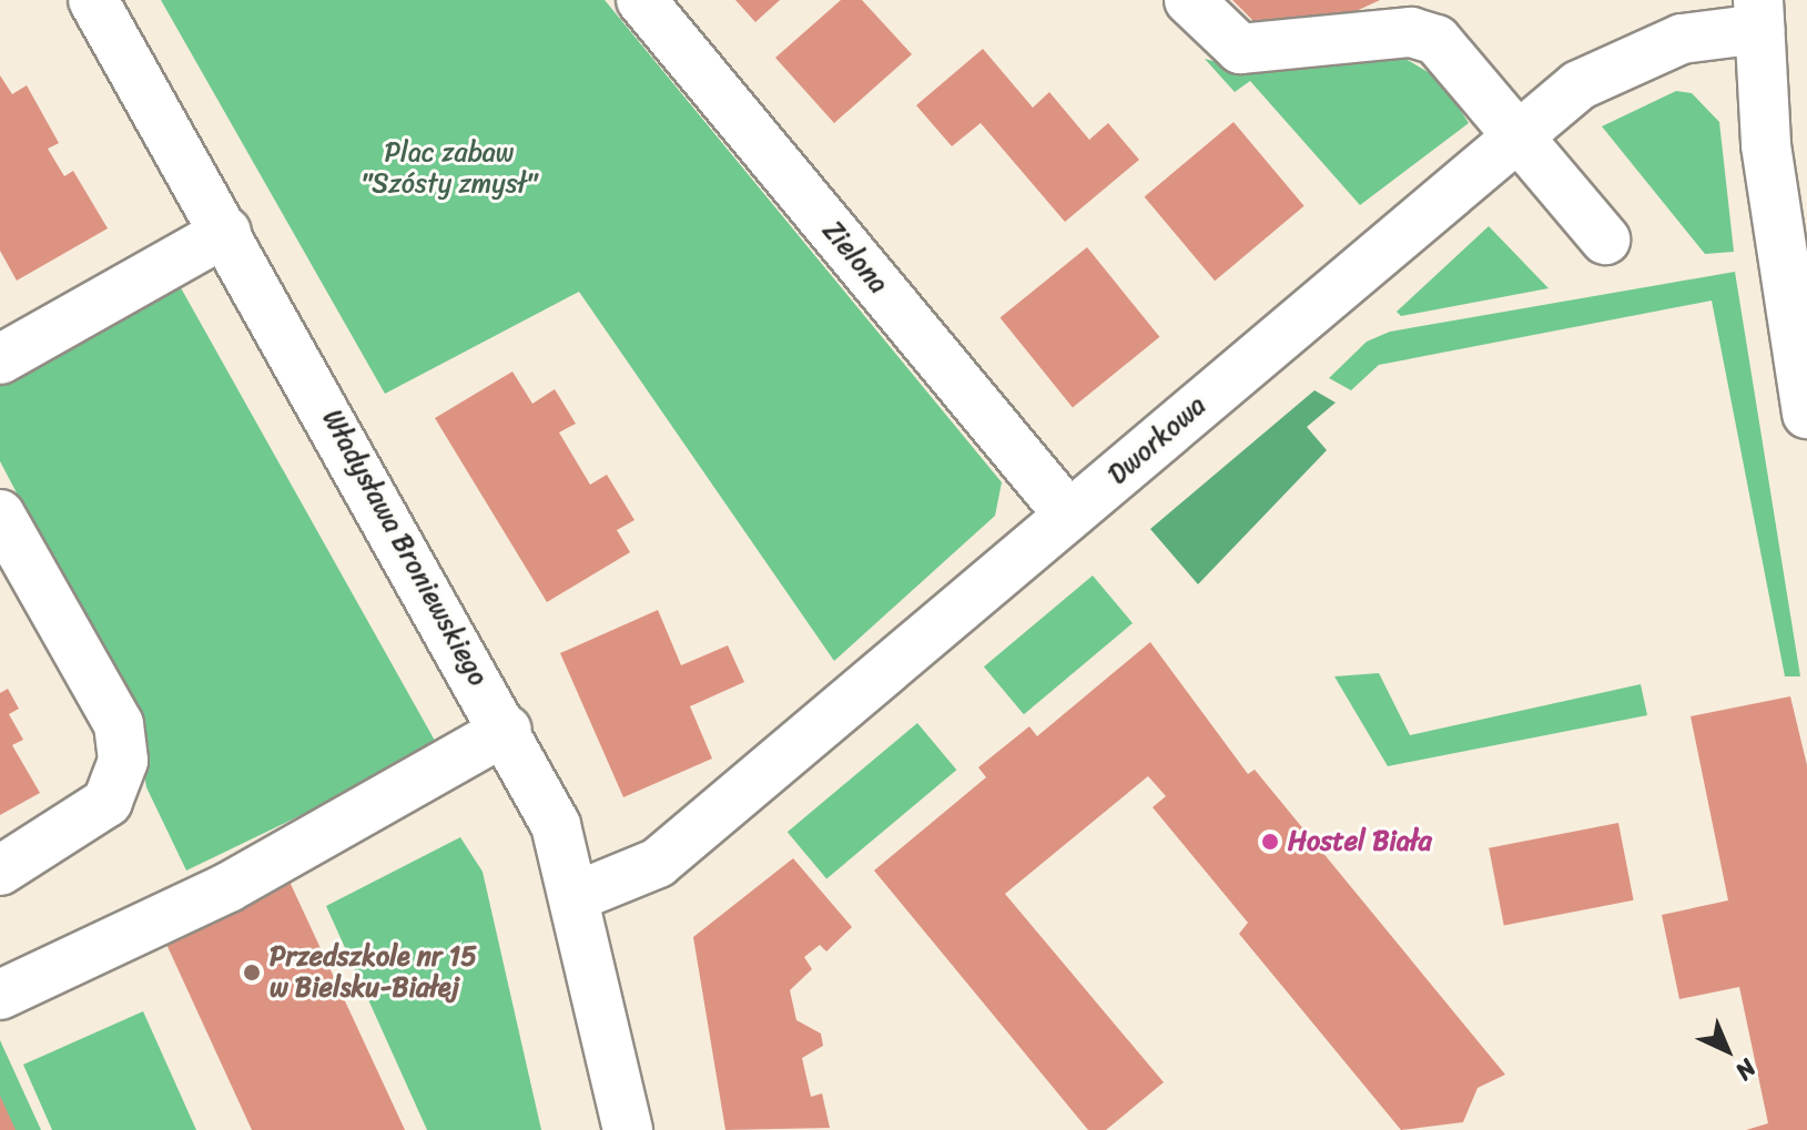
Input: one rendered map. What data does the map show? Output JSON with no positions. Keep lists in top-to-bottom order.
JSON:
{
  "streets": {
    "street": ["Zielona", "Dworkowa", "Władysława Broniewskiego"]
  },
  "crossings": [
    ["Zielona", "Dworkowa"],
    ["Dworkowa", "Władysława Broniewskiego"]
  ],
  "parks": ["Plac zabaw \"Szósty zmysł\""],
  "places": ["Hostel Biała", "Przedszkole nr 15 w Bielsku-Białej"],
  "north": "bottom right"
}
